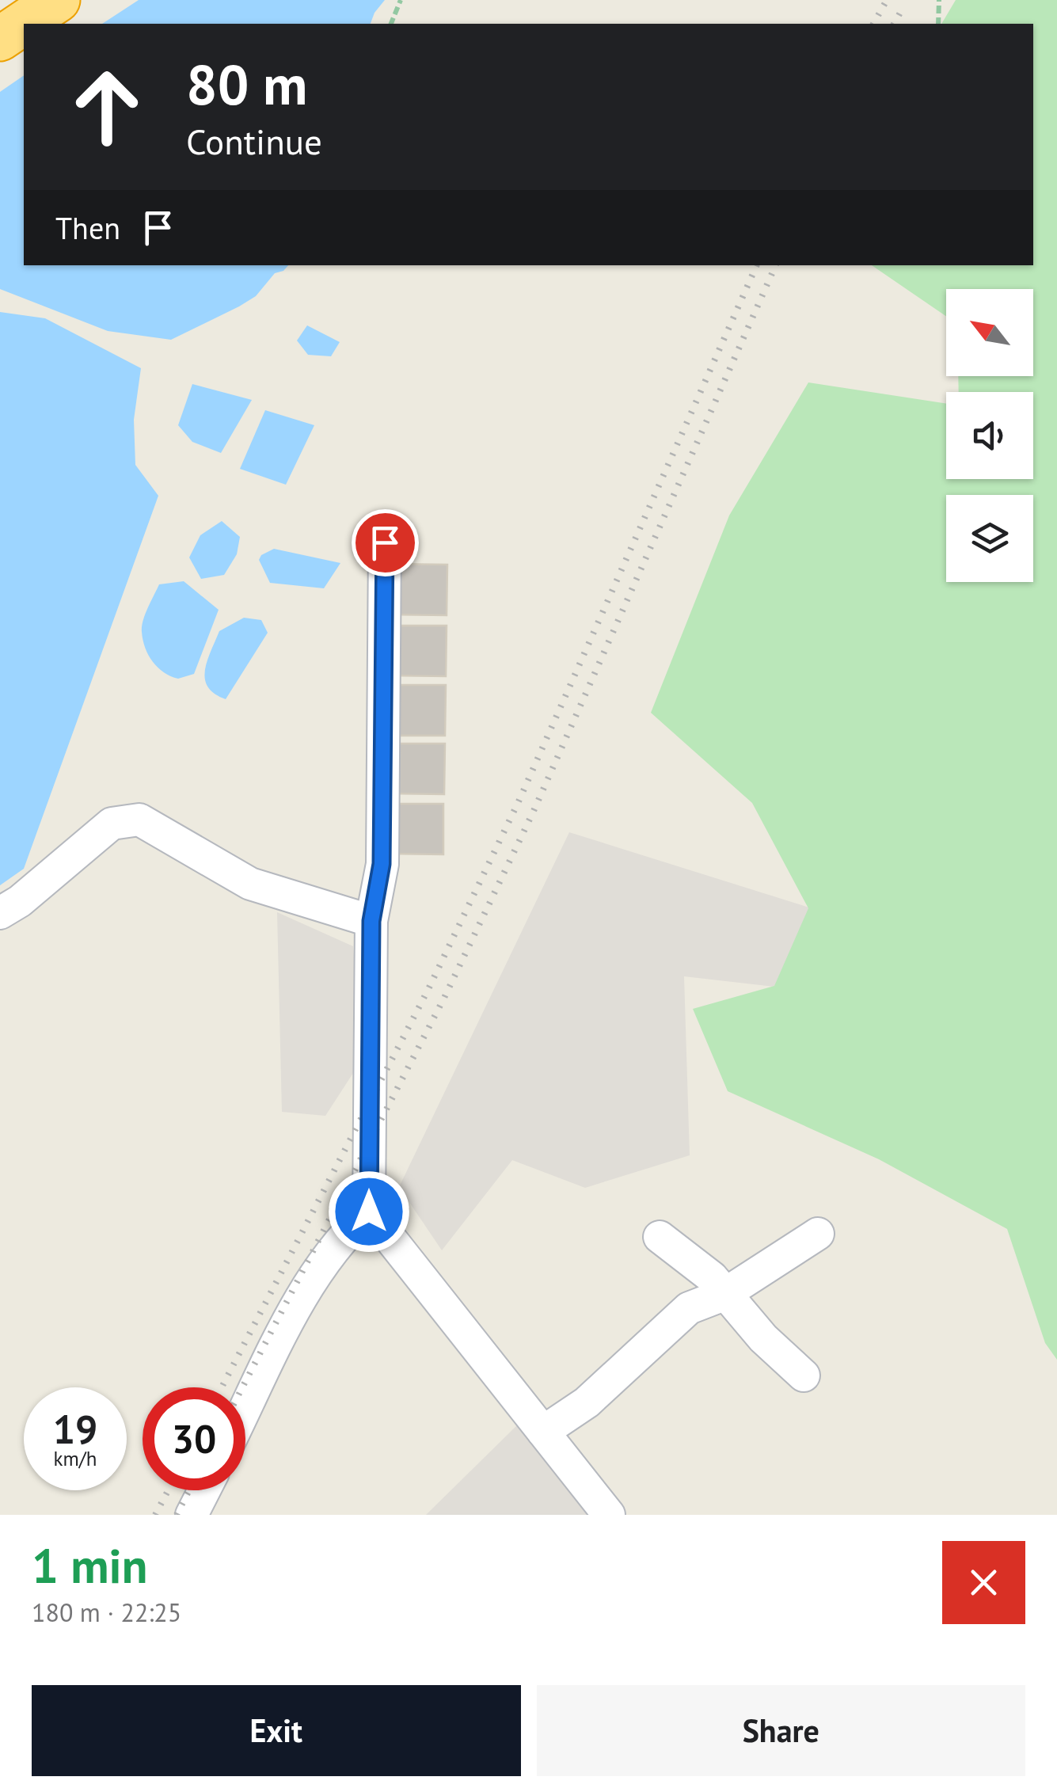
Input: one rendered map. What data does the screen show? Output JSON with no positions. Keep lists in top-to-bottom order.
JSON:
{
  "north": "top left",
  "page": {
    "turn": ["80 m", "Continue"],
    "then": "Then",
    "speed": "19 km/h",
    "limit": "30",
    "heading": ["1 min", "180 m · 22:25"],
    "buttons": ["Exit", "Share"]
  }
}
